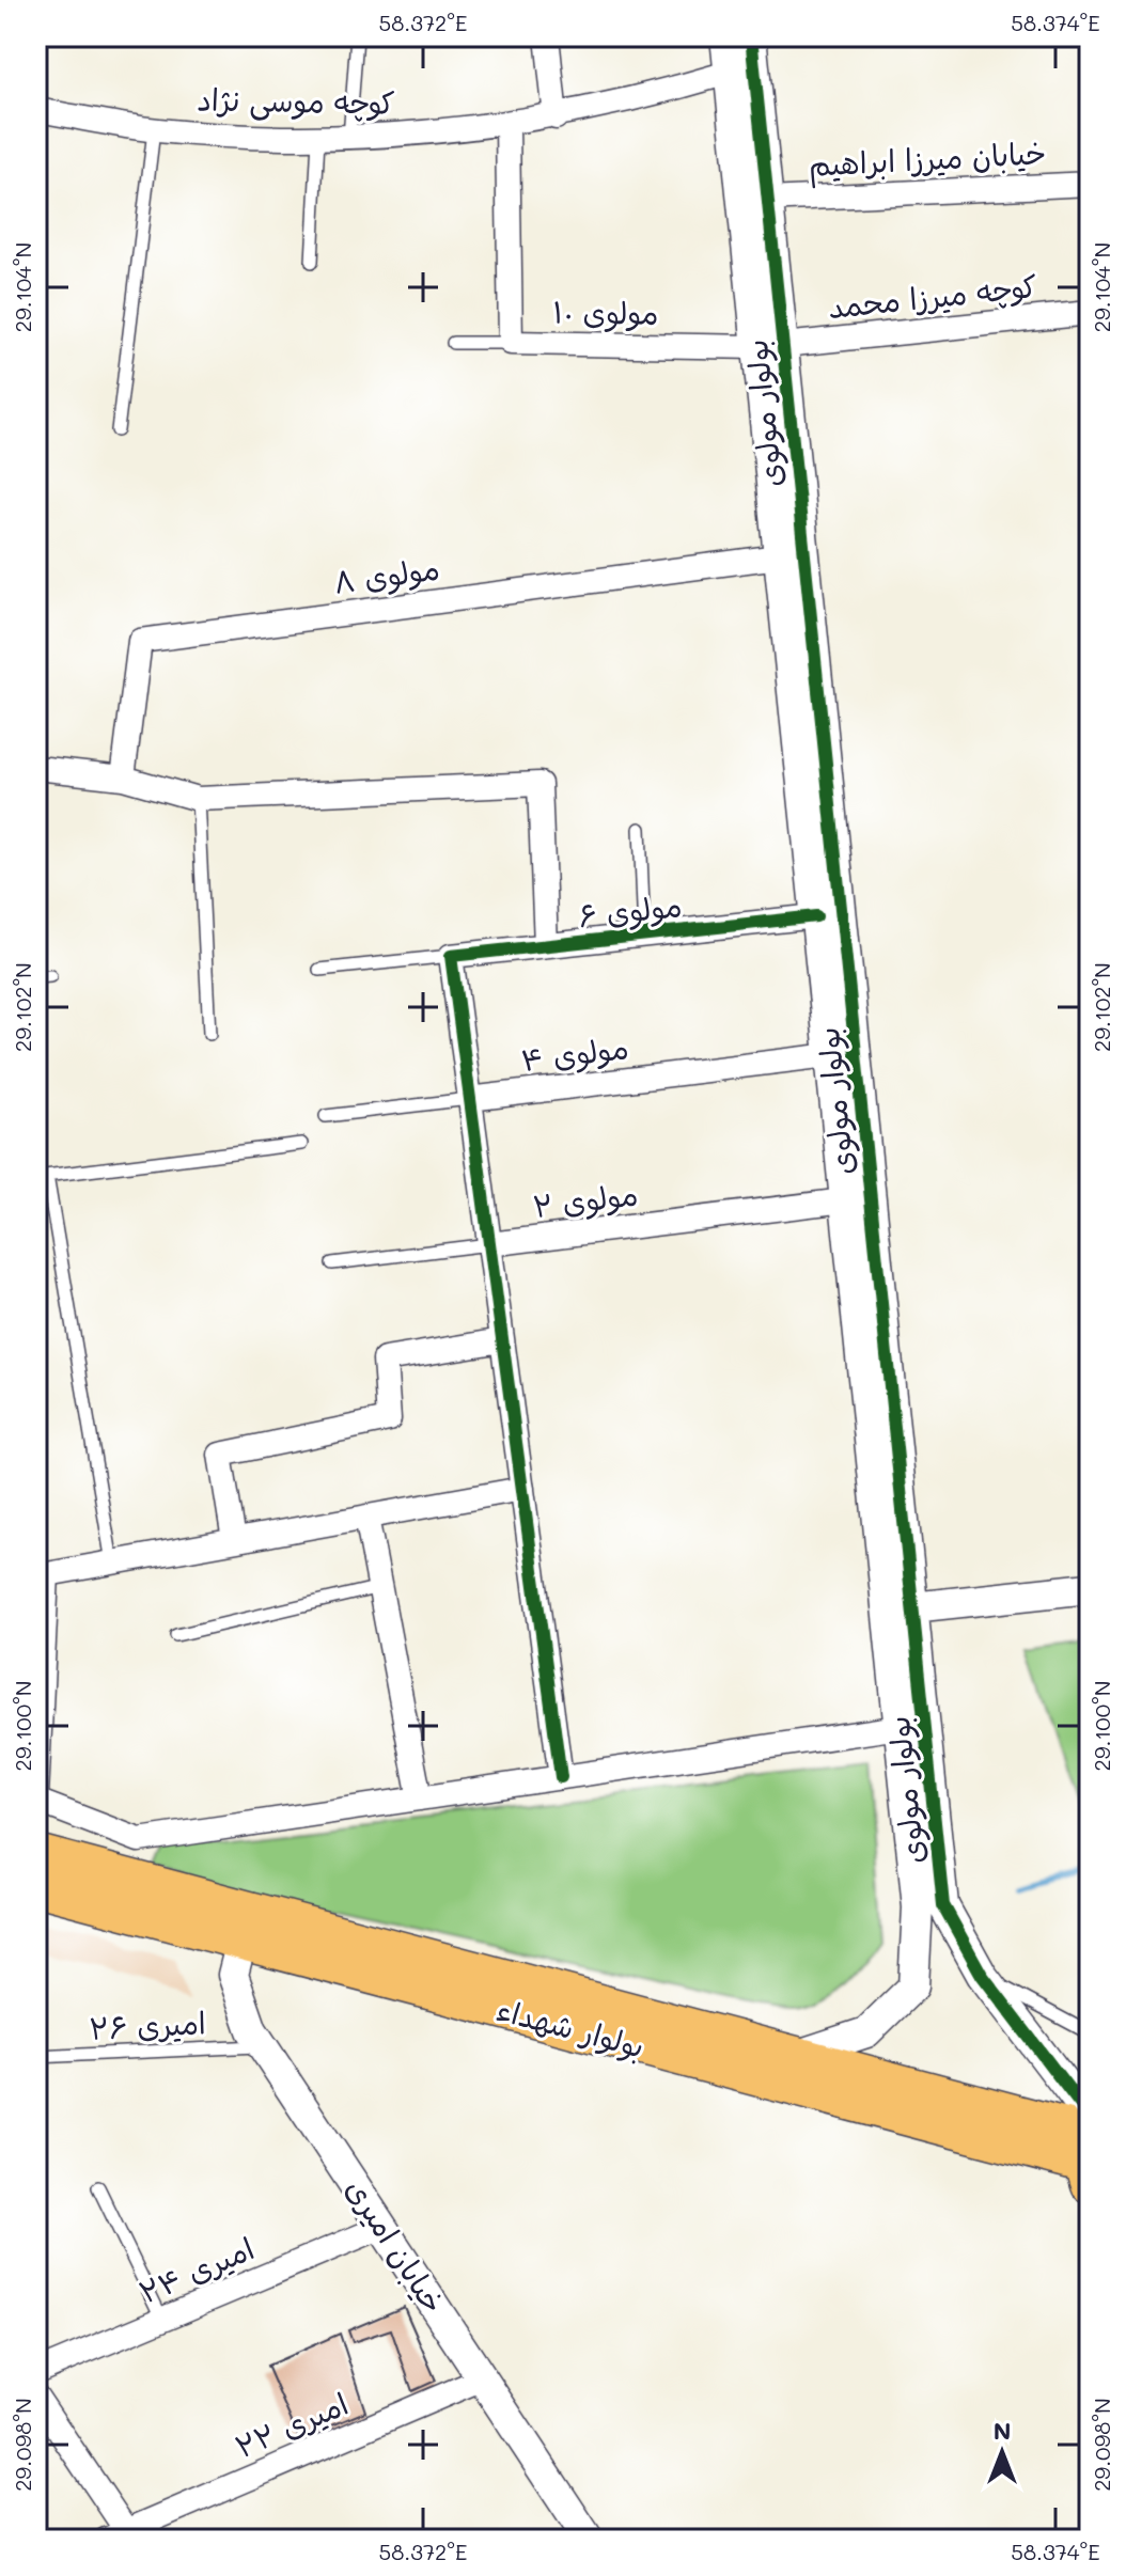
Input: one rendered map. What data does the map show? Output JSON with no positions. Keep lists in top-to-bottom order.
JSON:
{
  "streets": {
    "main road": ["بولوار شهداء"],
    "street": [
      "کوچه موسی نژاد",
      "خیابان میرزا ابراهیم",
      "کوچه میرزا محمد",
      "مولوی ۱۰",
      "بولوار مولوی",
      "مولوی ۸",
      "مولوی ۶",
      "مولوی ۴",
      "مولوی ۲",
      "خیابان امیری",
      "امیری ۲۴",
      "امیری ۲۲"
    ],
    "lane": ["امیری ۲۶"]
  },
  "crossings": [
    ["کوچه موسی نژاد", "بولوار مولوی"],
    ["خیابان میرزا ابراهیم", "بولوار مولوی"],
    ["کوچه میرزا محمد", "مولوی ۱۰"],
    ["کوچه میرزا محمد", "بولوار مولوی"],
    ["مولوی ۱۰", "بولوار مولوی"],
    ["بولوار مولوی", "مولوی ۸"],
    ["بولوار مولوی", "مولوی ۶"],
    ["بولوار مولوی", "مولوی ۴"],
    ["بولوار مولوی", "مولوی ۲"],
    ["بولوار مولوی", "بولوار شهداء"],
    ["امیری ۲۶", "خیابان امیری"],
    ["بولوار شهداء", "خیابان امیری"],
    ["خیابان امیری", "امیری ۲۴"],
    ["خیابان امیری", "امیری ۲۲"]
  ],
  "north": "top",
  "coordinates": [
    "58.372°E",
    "58.374°E",
    "29.104°N",
    "29.102°N",
    "29.100°N",
    "29.098°N"
  ]
}
